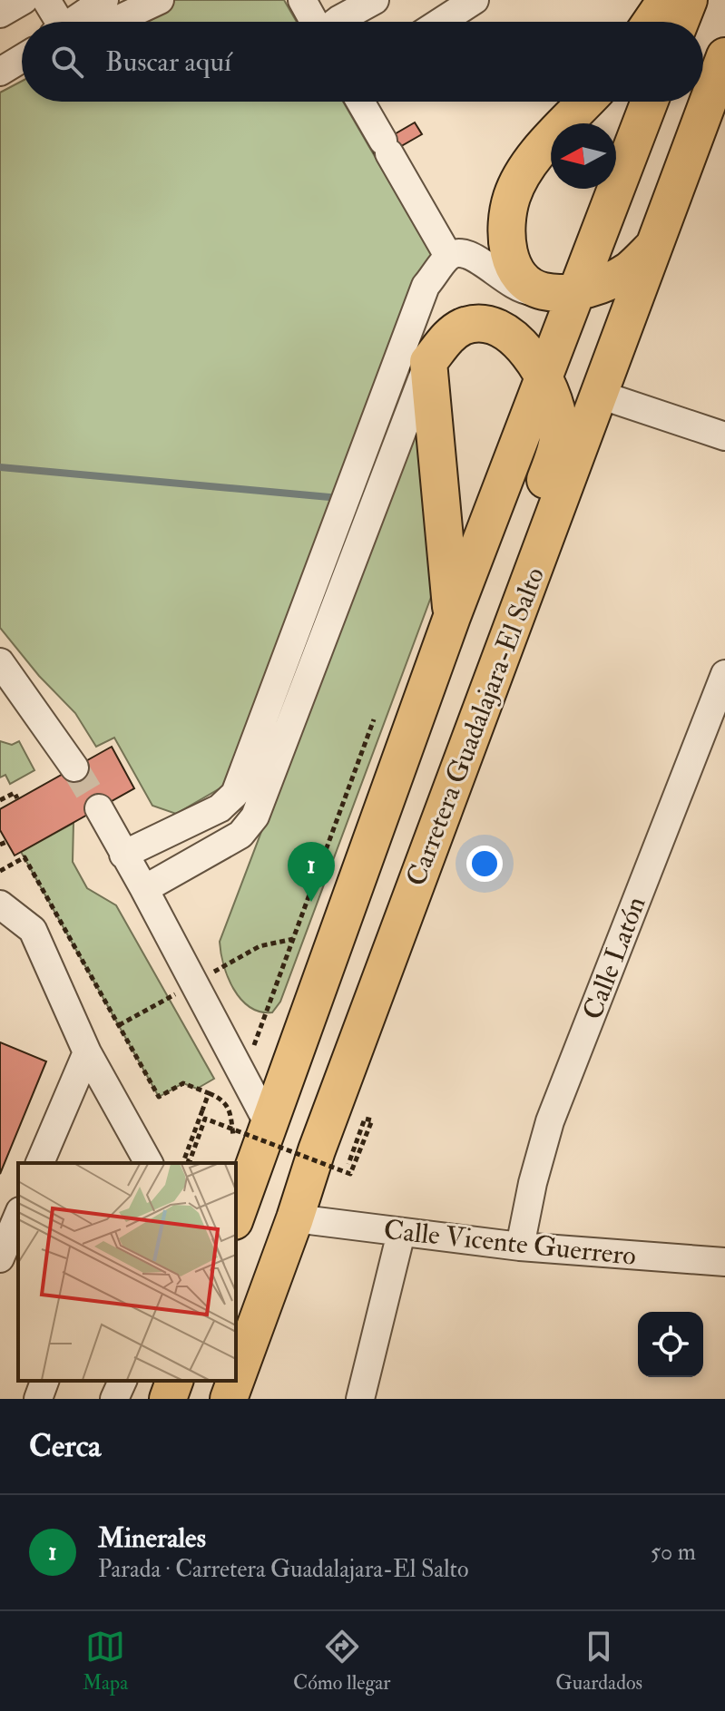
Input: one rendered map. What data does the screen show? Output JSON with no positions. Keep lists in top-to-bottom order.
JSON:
{
  "streets": {
    "main road": ["Carretera Guadalajara-El Salto"],
    "street": ["Calle Latón", "Calle Vicente Guerrero"]
  },
  "crossings": [
    ["Carretera Guadalajara-El Salto", "Calle Vicente Guerrero"],
    ["Calle Latón", "Calle Vicente Guerrero"]
  ],
  "north": "left",
  "page": {
    "search": "Buscar aquí",
    "pins": "1",
    "heading": "Cerca",
    "list": [
      {
        "mark": "1",
        "name": "Minerales",
        "note": "Parada · Carretera Guadalajara-El Salto",
        "value": "50 m"
      }
    ],
    "nav": ["Mapa", "Cómo llegar", "Guardados"]
  }
}
